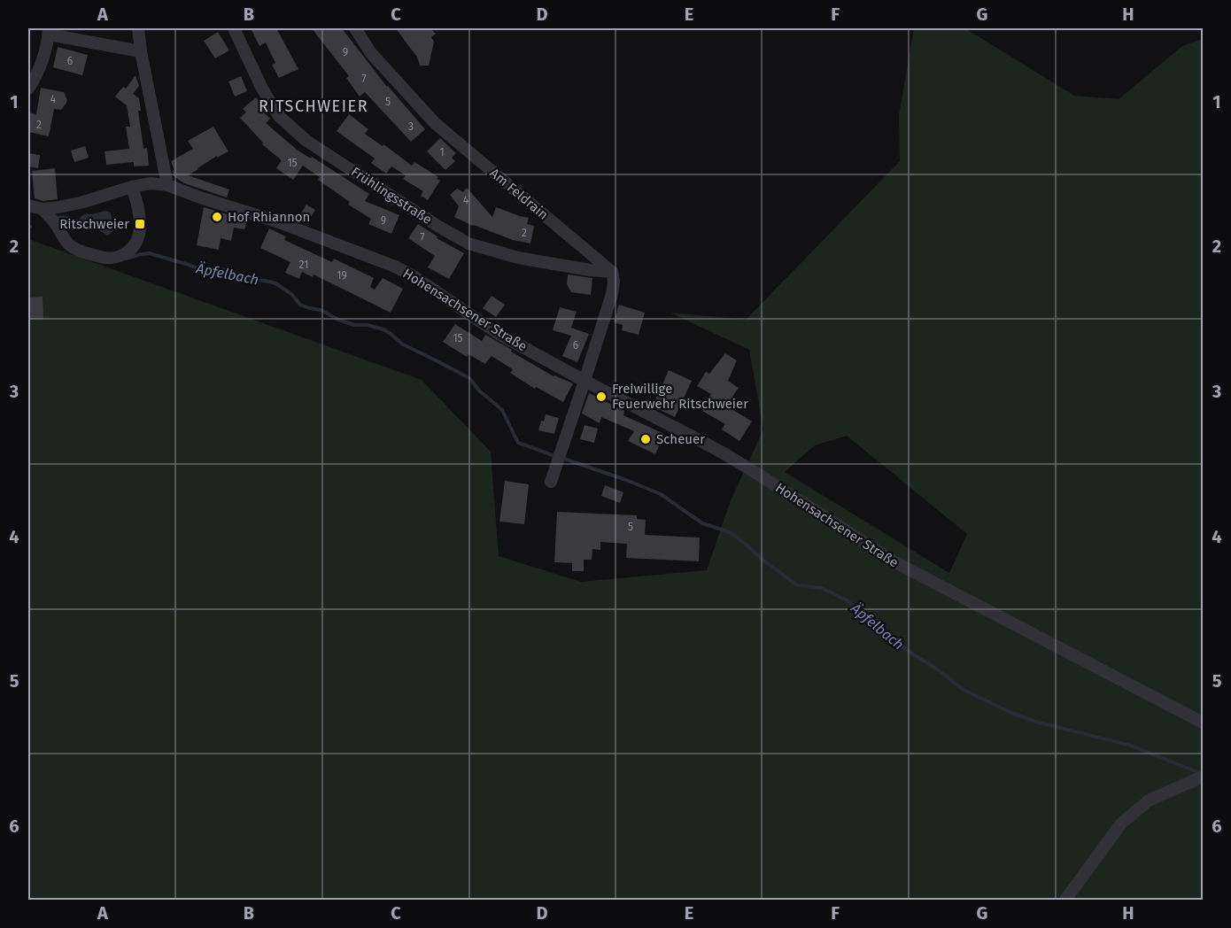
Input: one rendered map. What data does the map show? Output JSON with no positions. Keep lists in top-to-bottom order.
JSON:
{
  "streets": {
    "street": ["Am Feldrain", "Frühlingsstraße", "Hohensachsener Straße"]
  },
  "crossings": [
    ["Am Feldrain", "Frühlingsstraße"]
  ],
  "districts": ["RITSCHWEIER"],
  "water": ["Äpfelbach"],
  "places": {
    "other": ["Hof Rhiannon", "Freiwillige Feuerwehr Ritschweier", "Scheuer"],
    "transit": ["Ritschweier"]
  },
  "house_numbers": [
    "9",
    "6",
    "7",
    "4",
    "5",
    "2",
    "3",
    "1",
    "15",
    "4",
    "9",
    "2",
    "7",
    "21",
    "19",
    "15",
    "6",
    "5"
  ],
  "grid": {
    "columns": [
      "A",
      "B",
      "C",
      "D",
      "E",
      "F",
      "G",
      "H"
    ],
    "rows": [
      "1",
      "2",
      "3",
      "4",
      "5",
      "6"
    ]
  }
}
